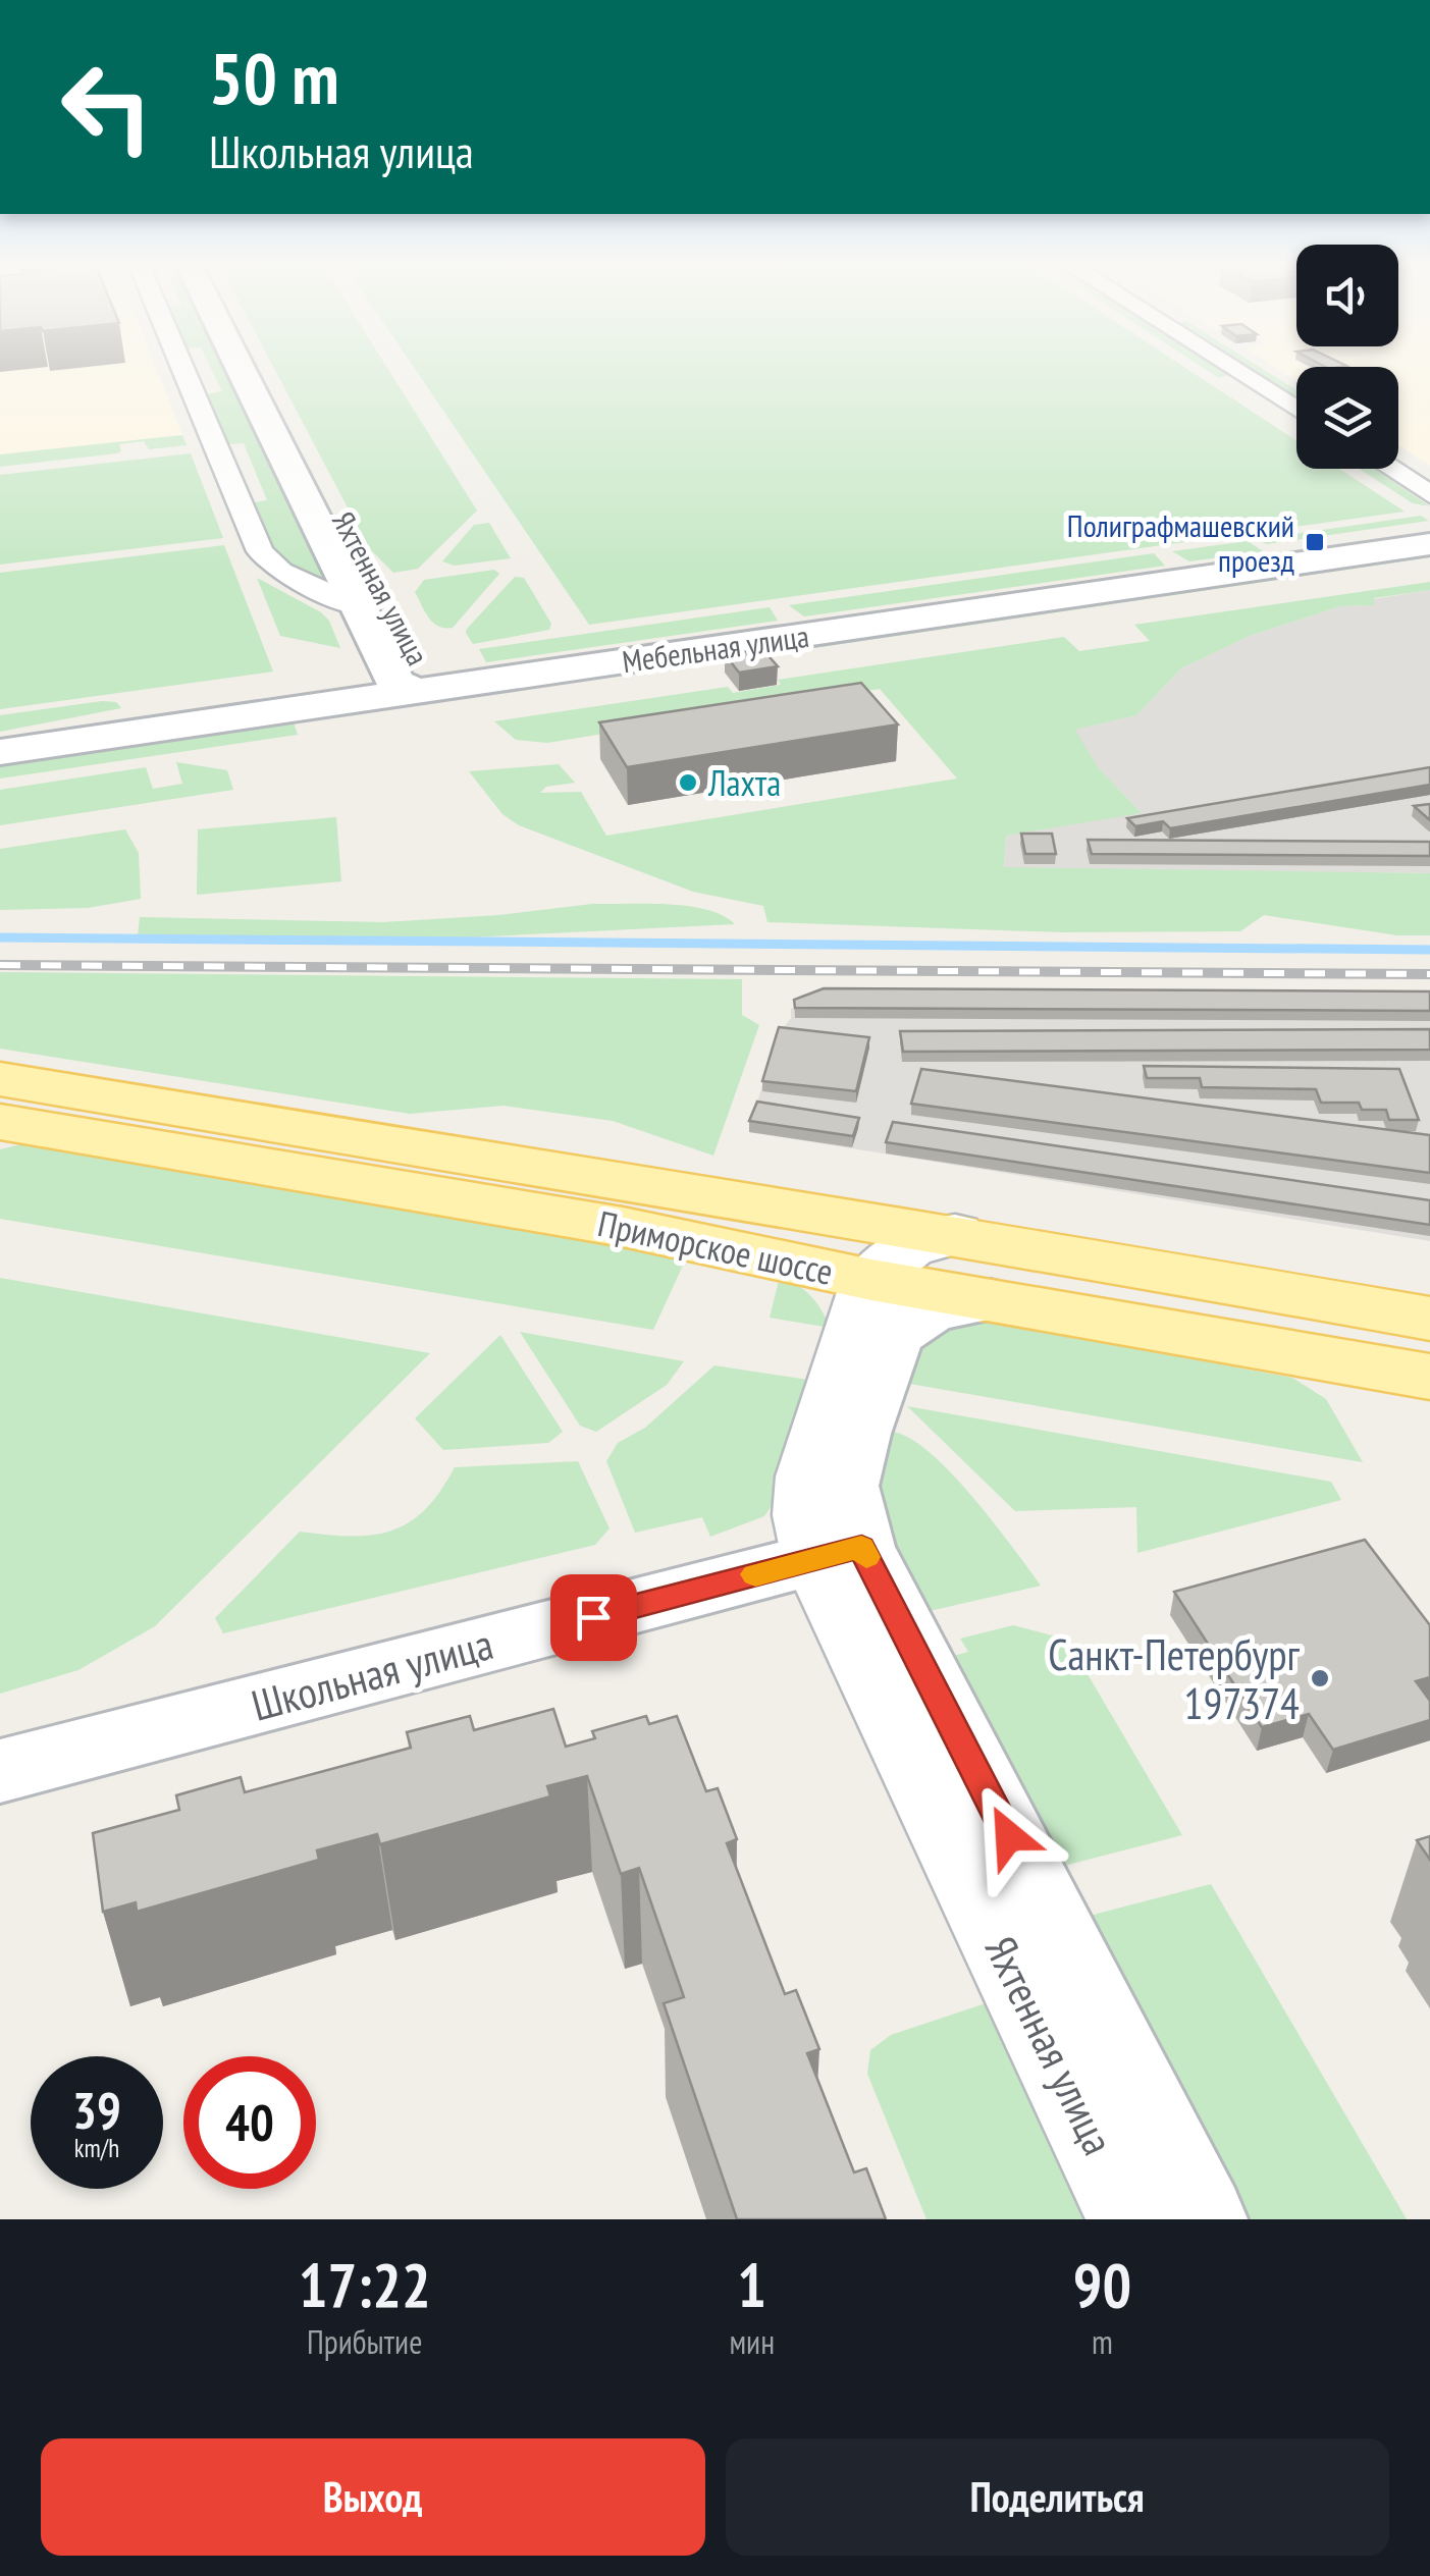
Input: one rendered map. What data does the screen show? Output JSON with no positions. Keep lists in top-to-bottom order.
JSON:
{
  "streets": {
    "main road": ["Яхтенная улица", "Приморское шоссе"],
    "street": ["Мебельная улица", "Школьная улица"]
  },
  "crossings": [
    ["Яхтенная улица", "Мебельная улица"],
    ["Яхтенная улица", "Приморское шоссе"],
    ["Яхтенная улица", "Школьная улица"]
  ],
  "places": {
    "transit": ["Полиграфмашевский проезд"],
    "other": ["Лахта", "Санкт-Петербург 197374"]
  },
  "page": {
    "turn": ["50 m", "Школьная улица"],
    "speed": "39 km/h",
    "limit": "40",
    "eta": [
      "17:22",
      "Прибытие",
      "1",
      "мин",
      "90",
      "m"
    ],
    "buttons": ["Выход", "Поделиться"]
  }
}
